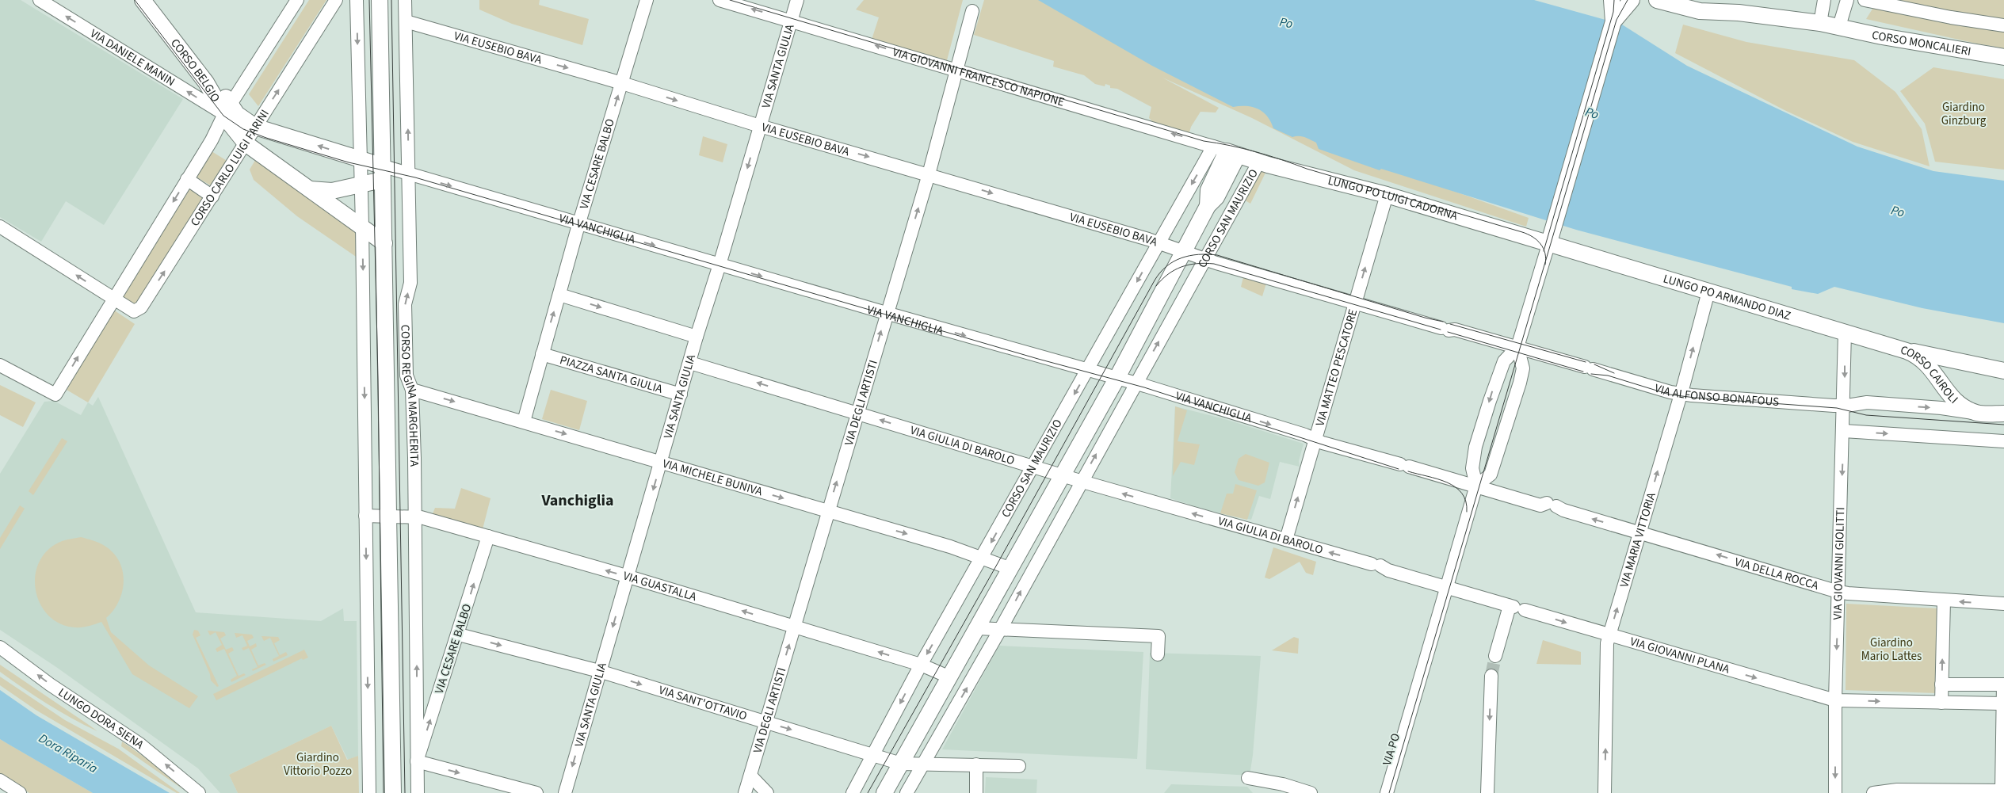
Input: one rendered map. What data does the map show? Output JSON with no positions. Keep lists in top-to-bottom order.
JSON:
{
  "streets": {
    "main road": [
      "CORSO MONCALIERI",
      "CORSO BELGIO",
      "LUNGO PO LUIGI CADORNA",
      "CORSO SAN MAURIZIO",
      "LUNGO PO ARMANDO DIAZ",
      "CORSO CAIROLI",
      "CORSO REGINA MARGHERITA"
    ],
    "street": [
      "VIA EUSEBIO BAVA",
      "VIA DANIELE MANIN",
      "VIA SANTA GIULIA",
      "VIA GIOVANNI FRANCESCO NAPIONE",
      "VIA CESARE BALBO",
      "CORSO CARLO LUIGI FARINI",
      "VIA VANCHIGLIA",
      "VIA MATTEO PESCATORE",
      "PIAZZA SANTA GIULIA",
      "VIA ALFONSO BONAFOUS",
      "VIA DEGLI ARTISTI",
      "VIA GIULIA DI BAROLO",
      "VIA MICHELE BUNIVA",
      "VIA MARIA VITTORIA",
      "VIA GIOVANNI GIOLITTI",
      "VIA DELLA ROCCA",
      "VIA GUASTALLA",
      "VIA GIOVANNI PLANA",
      "VIA SANT'OTTAVIO",
      "LUNGO DORA SIENA",
      "VIA PO"
    ]
  },
  "crossings": [
    ["VIA EUSEBIO BAVA", "VIA SANTA GIULIA"],
    ["VIA EUSEBIO BAVA", "VIA CESARE BALBO"],
    ["VIA EUSEBIO BAVA", "CORSO SAN MAURIZIO"],
    ["VIA EUSEBIO BAVA", "VIA MATTEO PESCATORE"],
    ["VIA EUSEBIO BAVA", "VIA ALFONSO BONAFOUS"],
    ["VIA EUSEBIO BAVA", "CORSO REGINA MARGHERITA"],
    ["VIA EUSEBIO BAVA", "VIA DEGLI ARTISTI"],
    ["VIA DANIELE MANIN", "CORSO BELGIO"],
    ["VIA SANTA GIULIA", "VIA GIOVANNI FRANCESCO NAPIONE"],
    ["VIA SANTA GIULIA", "VIA VANCHIGLIA"],
    ["VIA SANTA GIULIA", "PIAZZA SANTA GIULIA"],
    ["VIA SANTA GIULIA", "VIA GIULIA DI BAROLO"],
    ["VIA SANTA GIULIA", "VIA MICHELE BUNIVA"],
    ["VIA SANTA GIULIA", "VIA GUASTALLA"],
    ["VIA SANTA GIULIA", "VIA SANT'OTTAVIO"],
    ["CORSO BELGIO", "CORSO CARLO LUIGI FARINI"],
    ["CORSO BELGIO", "VIA VANCHIGLIA"],
    ["CORSO BELGIO", "CORSO REGINA MARGHERITA"],
    ["VIA GIOVANNI FRANCESCO NAPIONE", "LUNGO PO LUIGI CADORNA"],
    ["VIA GIOVANNI FRANCESCO NAPIONE", "CORSO SAN MAURIZIO"],
    ["VIA GIOVANNI FRANCESCO NAPIONE", "VIA DEGLI ARTISTI"],
    ["VIA CESARE BALBO", "VIA VANCHIGLIA"],
    ["VIA CESARE BALBO", "PIAZZA SANTA GIULIA"],
    ["VIA CESARE BALBO", "CORSO REGINA MARGHERITA"],
    ["VIA CESARE BALBO", "VIA MICHELE BUNIVA"],
    ["VIA CESARE BALBO", "VIA GUASTALLA"],
    ["VIA CESARE BALBO", "VIA SANT'OTTAVIO"],
    ["LUNGO PO LUIGI CADORNA", "CORSO SAN MAURIZIO"],
    ["LUNGO PO LUIGI CADORNA", "LUNGO PO ARMANDO DIAZ"],
    ["LUNGO PO LUIGI CADORNA", "VIA MATTEO PESCATORE"],
    ["CORSO SAN MAURIZIO", "VIA VANCHIGLIA"],
    ["CORSO SAN MAURIZIO", "VIA GIULIA DI BAROLO"],
    ["CORSO SAN MAURIZIO", "VIA MICHELE BUNIVA"],
    ["CORSO SAN MAURIZIO", "VIA GUASTALLA"],
    ["CORSO SAN MAURIZIO", "VIA SANT'OTTAVIO"],
    ["VIA VANCHIGLIA", "VIA MATTEO PESCATORE"],
    ["VIA VANCHIGLIA", "CORSO REGINA MARGHERITA"],
    ["VIA VANCHIGLIA", "VIA DEGLI ARTISTI"],
    ["VIA VANCHIGLIA", "VIA DELLA ROCCA"],
    ["VIA VANCHIGLIA", "VIA PO"],
    ["LUNGO PO ARMANDO DIAZ", "CORSO CAIROLI"],
    ["LUNGO PO ARMANDO DIAZ", "VIA MARIA VITTORIA"],
    ["LUNGO PO ARMANDO DIAZ", "VIA GIOVANNI GIOLITTI"],
    ["VIA MATTEO PESCATORE", "VIA GIULIA DI BAROLO"],
    ["CORSO CAIROLI", "VIA ALFONSO BONAFOUS"],
    ["CORSO CAIROLI", "VIA GIOVANNI GIOLITTI"],
    ["VIA ALFONSO BONAFOUS", "VIA MARIA VITTORIA"],
    ["VIA ALFONSO BONAFOUS", "VIA GIOVANNI GIOLITTI"],
    ["CORSO REGINA MARGHERITA", "VIA MICHELE BUNIVA"],
    ["CORSO REGINA MARGHERITA", "VIA GUASTALLA"],
    ["VIA DEGLI ARTISTI", "VIA GIULIA DI BAROLO"],
    ["VIA DEGLI ARTISTI", "VIA MICHELE BUNIVA"],
    ["VIA DEGLI ARTISTI", "VIA GUASTALLA"],
    ["VIA DEGLI ARTISTI", "VIA SANT'OTTAVIO"],
    ["VIA GIULIA DI BAROLO", "VIA GIOVANNI PLANA"],
    ["VIA GIULIA DI BAROLO", "VIA PO"],
    ["VIA MARIA VITTORIA", "VIA DELLA ROCCA"],
    ["VIA MARIA VITTORIA", "VIA GIOVANNI PLANA"],
    ["VIA GIOVANNI GIOLITTI", "VIA DELLA ROCCA"],
    ["VIA GIOVANNI GIOLITTI", "VIA GIOVANNI PLANA"],
    ["VIA DELLA ROCCA", "VIA PO"],
    ["VIA GIOVANNI PLANA", "VIA PO"]
  ],
  "one_way": [
    "VIA EUSEBIO BAVA",
    "VIA DANIELE MANIN",
    "VIA SANTA GIULIA",
    "VIA GIOVANNI FRANCESCO NAPIONE",
    "VIA VANCHIGLIA",
    "VIA MATTEO PESCATORE",
    "VIA DEGLI ARTISTI",
    "VIA GIULIA DI BAROLO",
    "VIA MICHELE BUNIVA",
    "VIA MARIA VITTORIA",
    "VIA GIOVANNI GIOLITTI",
    "VIA DELLA ROCCA",
    "VIA GUASTALLA",
    "VIA GIOVANNI PLANA",
    "VIA SANT'OTTAVIO",
    "LUNGO DORA SIENA"
  ],
  "districts": ["Vanchiglia"],
  "water": ["Po", "Dora Riparia"],
  "parks": ["Giardino Ginzburg", "Giardino Mario Lattes", "Giardino Vittorio Pozzo"]
}
